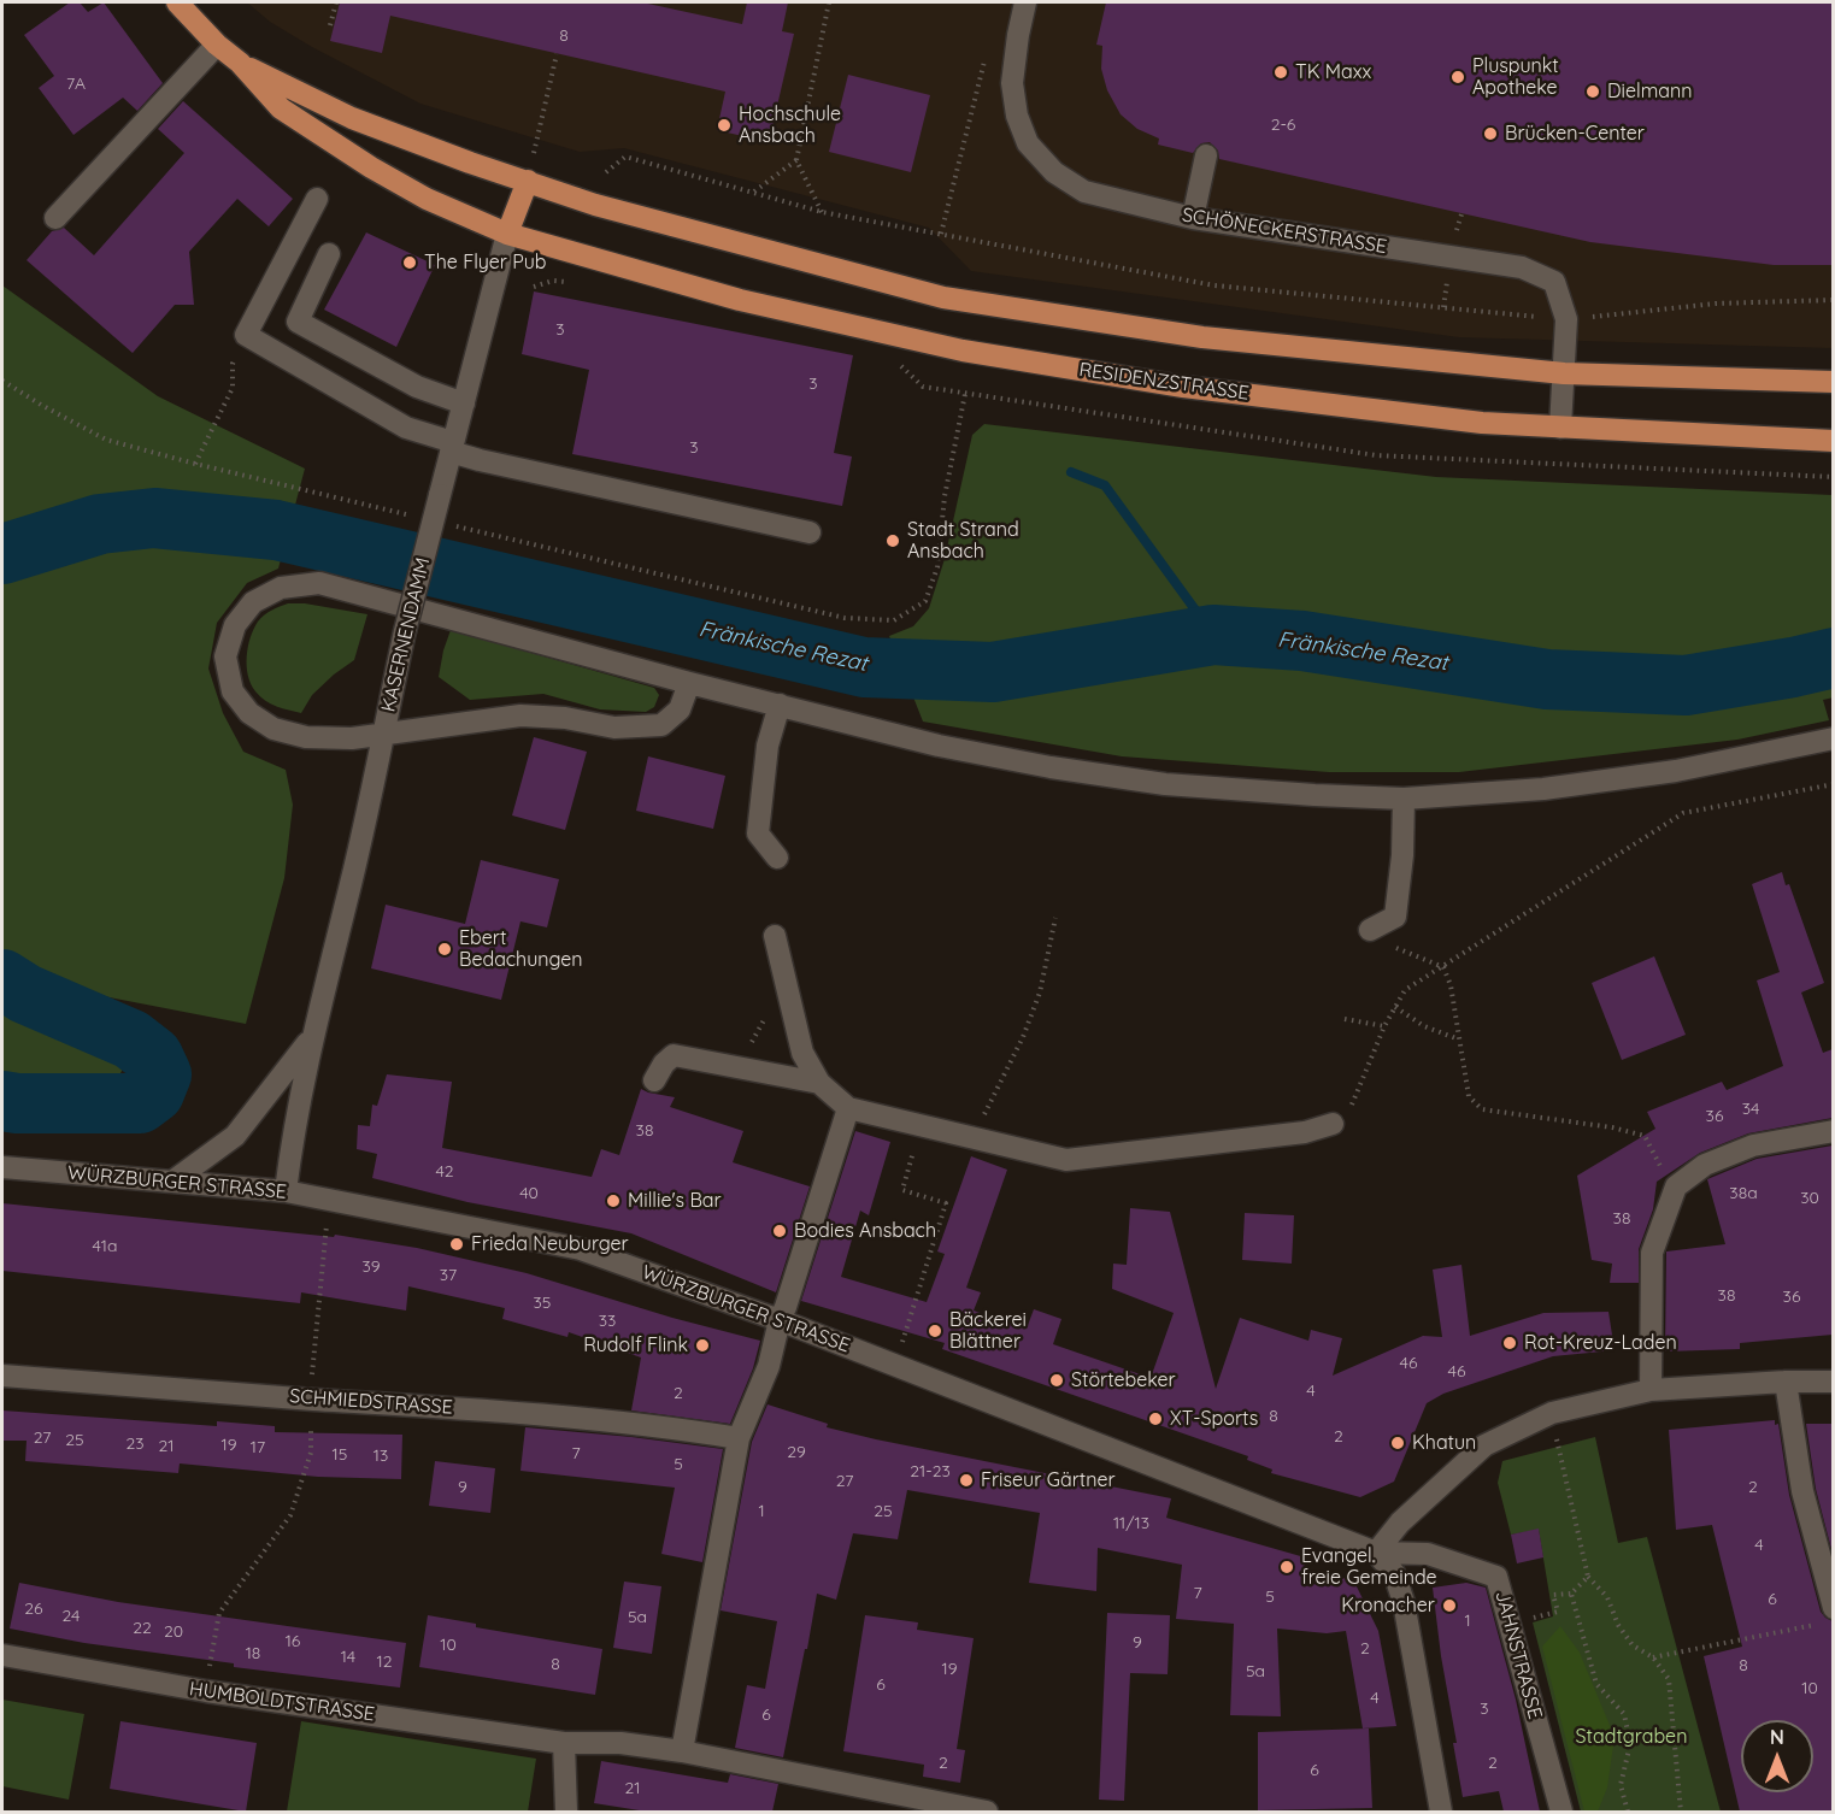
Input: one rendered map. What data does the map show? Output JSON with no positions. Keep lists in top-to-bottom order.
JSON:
{
  "streets": {
    "main road": ["RESIDENZSTRASSE"],
    "street": [
      "SCHÖNECKERSTRASSE",
      "KASERNENDAMM",
      "WÜRZBURGER STRASSE",
      "SCHMIEDSTRASSE",
      "JAHNSTRASSE",
      "HUMBOLDTSTRASSE"
    ]
  },
  "crossings": [
    ["SCHÖNECKERSTRASSE", "RESIDENZSTRASSE"],
    ["RESIDENZSTRASSE", "KASERNENDAMM"],
    ["KASERNENDAMM", "WÜRZBURGER STRASSE"],
    ["WÜRZBURGER STRASSE", "JAHNSTRASSE"]
  ],
  "water": ["Fränkische Rezat"],
  "parks": ["Stadtgraben"],
  "places": [
    "TK Maxx",
    "Pluspunkt Apotheke",
    "Dielmann",
    "Hochschule Ansbach",
    "Brücken-Center",
    "The Flyer Pub",
    "Stadt Strand Ansbach",
    "Ebert Bedachungen",
    "Millie's Bar",
    "Bodies Ansbach",
    "Frieda Neuburger",
    "Bäckerei Blättner",
    "Rot-Kreuz-Laden",
    "Rudolf Flink",
    "Störtebeker",
    "XT-Sports",
    "Khatun",
    "Friseur Gärtner",
    "Evangel. freie Gemeinde",
    "Kronacher"
  ],
  "house_numbers": [
    "8",
    "7A",
    "2-6",
    "3",
    "3",
    "3",
    "34",
    "36",
    "38",
    "42",
    "40",
    "38a",
    "30",
    "38",
    "41a",
    "39",
    "37",
    "38",
    "36",
    "35",
    "33",
    "46",
    "46",
    "4",
    "2",
    "8",
    "2",
    "27",
    "25",
    "23",
    "19",
    "21",
    "17",
    "29",
    "7",
    "15",
    "13",
    "5",
    "21-23",
    "27",
    "9",
    "2",
    "1",
    "25",
    "11/13",
    "4",
    "7",
    "5",
    "6",
    "26",
    "24",
    "5a",
    "1",
    "22",
    "20",
    "16",
    "9",
    "10",
    "2",
    "18",
    "14",
    "12",
    "8",
    "8",
    "19",
    "5a",
    "6",
    "10",
    "4",
    "3",
    "6",
    "2",
    "2",
    "6",
    "21"
  ],
  "north": "top"
}
